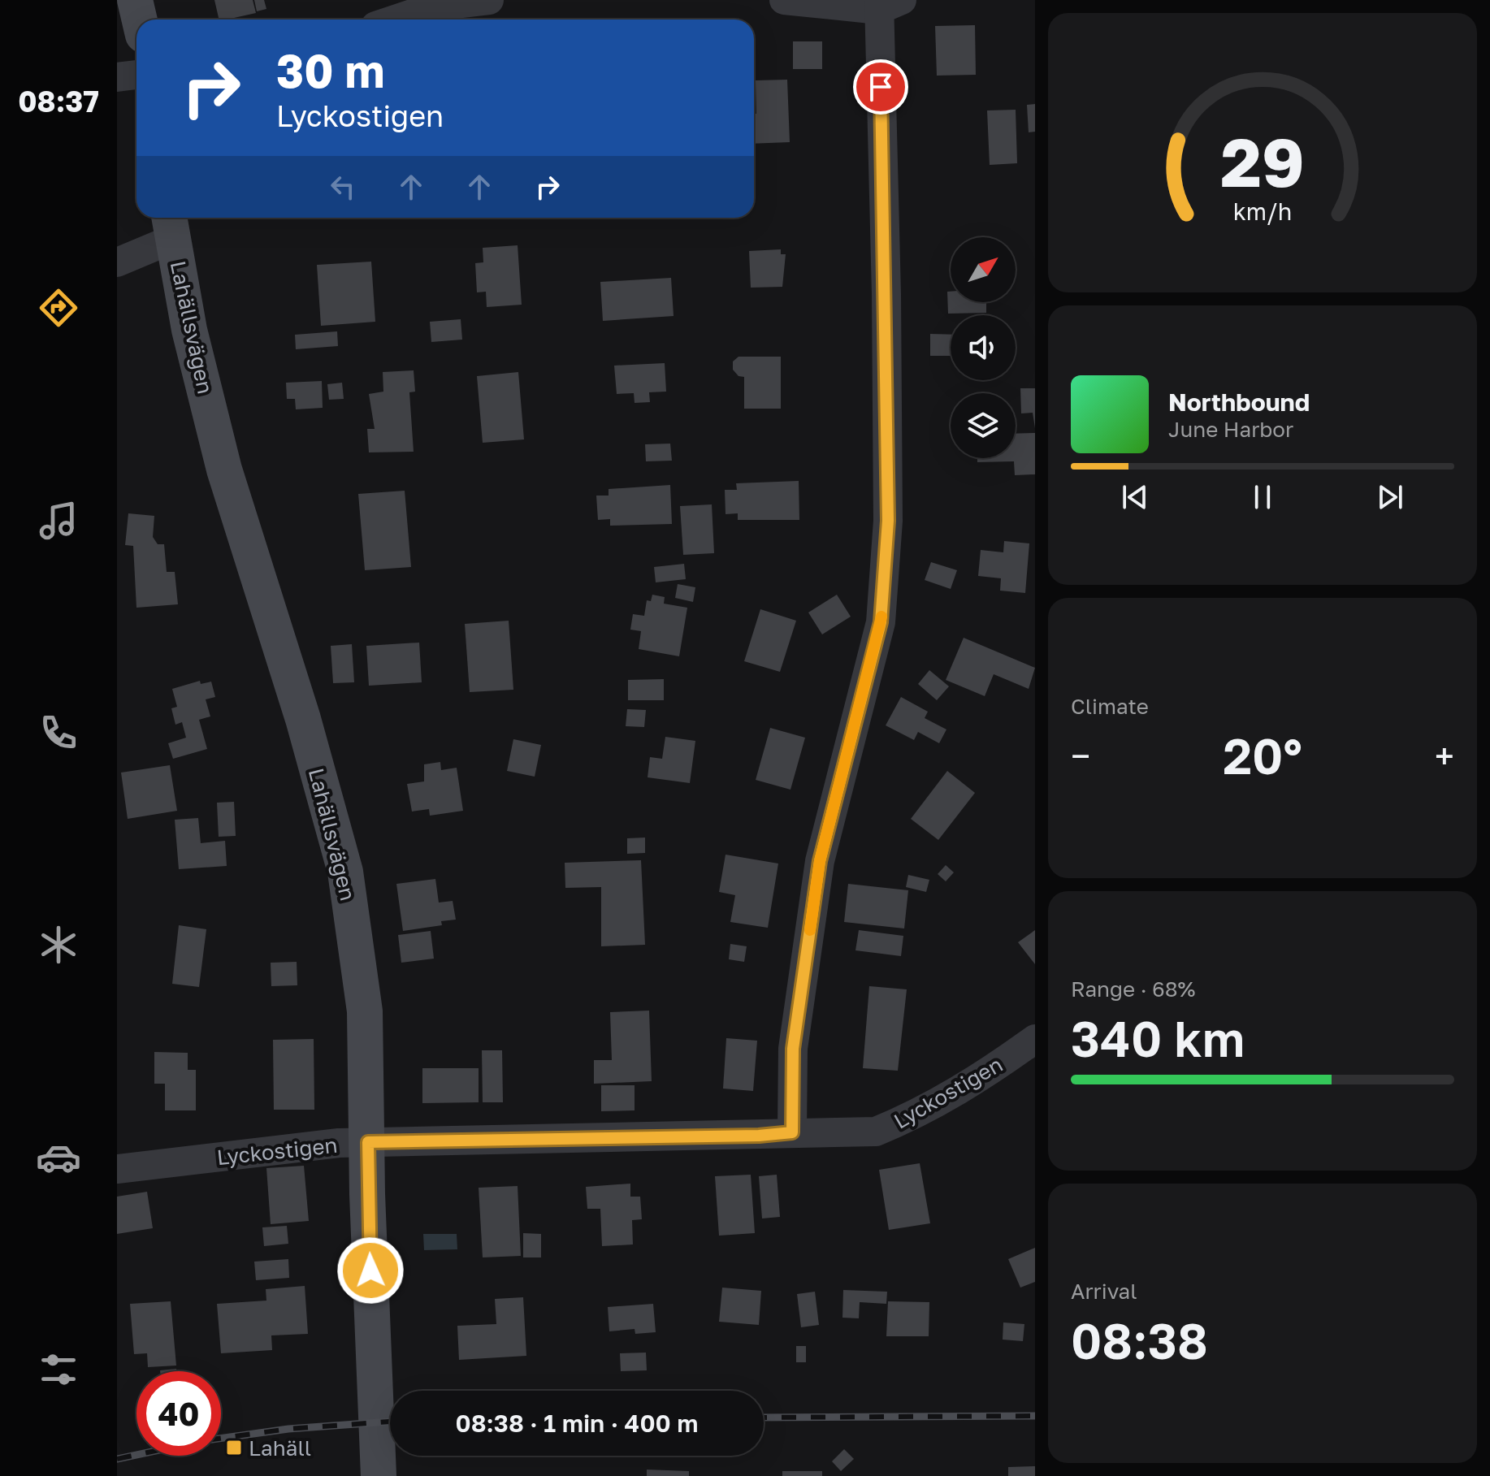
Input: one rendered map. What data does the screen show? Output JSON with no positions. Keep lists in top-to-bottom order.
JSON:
{
  "streets": {
    "street": ["Lahällsvägen", "Lyckostigen"]
  },
  "crossings": [
    ["Lahällsvägen", "Lyckostigen"]
  ],
  "places": {
    "transit": ["Lahäll"]
  },
  "north": "top right",
  "page": {
    "tabs": "08:37",
    "turn": ["30 m", "Lyckostigen"],
    "song": ["Northbound", "June Harbor"],
    "tile": [
      "Climate",
      ["Range · 68%", "340 km"],
      ["Arrival", "08:38"]
    ],
    "heat": ["−", "20°", "+"],
    "limit": "40",
    "trip": "08:38 · 1 min · 400 m",
    "gauge": ["29", "km/h"]
  }
}
